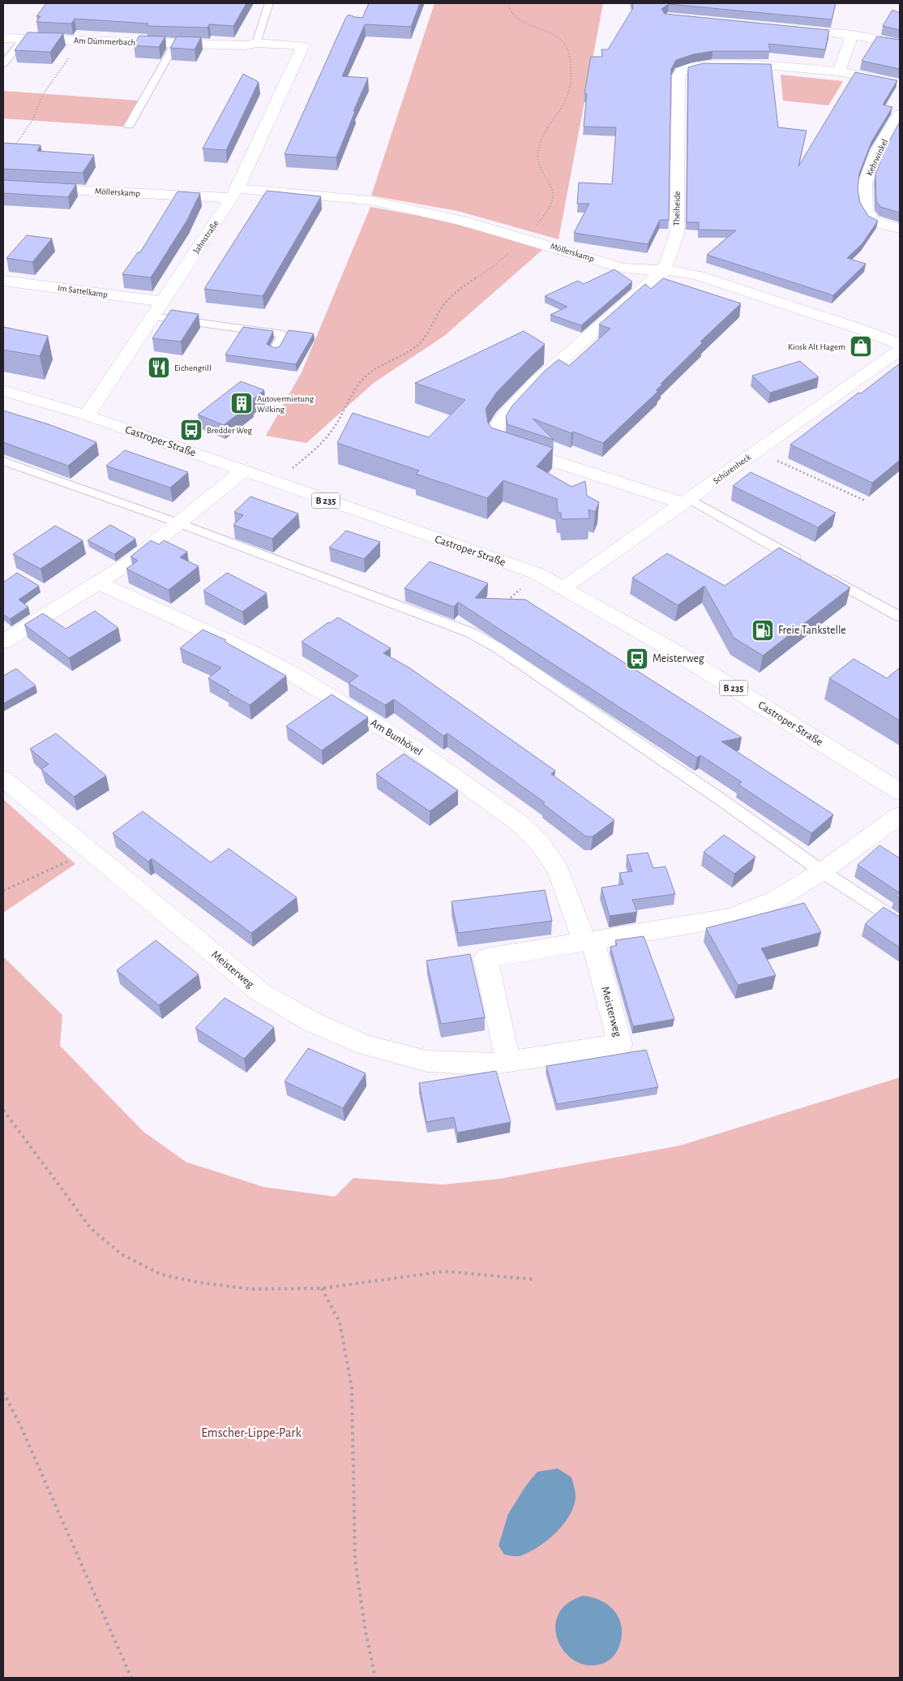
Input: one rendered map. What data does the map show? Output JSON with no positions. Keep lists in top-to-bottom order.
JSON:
{
  "streets": {
    "street": [
      "Am Dümmerbach",
      "Kehrwinkel",
      "Möllerskamp",
      "Theiheide",
      "Jahnstraße",
      "Im Sattelkamp",
      "Castroper Straße",
      "Schürenheck",
      "B 235",
      "Am Bunhövel",
      "Meisterweg"
    ]
  },
  "crossings": [
    ["Am Dümmerbach", "Jahnstraße"],
    ["Möllerskamp", "Theiheide"],
    ["Möllerskamp", "Jahnstraße"],
    ["Theiheide", "Schürenheck"],
    ["Jahnstraße", "Im Sattelkamp"],
    ["Jahnstraße", "Castroper Straße"],
    ["Castroper Straße", "Schürenheck"],
    ["Am Bunhövel", "Meisterweg"]
  ],
  "parks": ["Emscher-Lippe-Park"],
  "places": {
    "shop": ["Kiosk Alt Hagem"],
    "restaurant": ["Eichengrill"],
    "building": ["Autovermietung Wilking"],
    "bus stop": ["Bredder Weg", "Meisterweg"],
    "fuel station": ["Freie Tankstelle"]
  }
}
